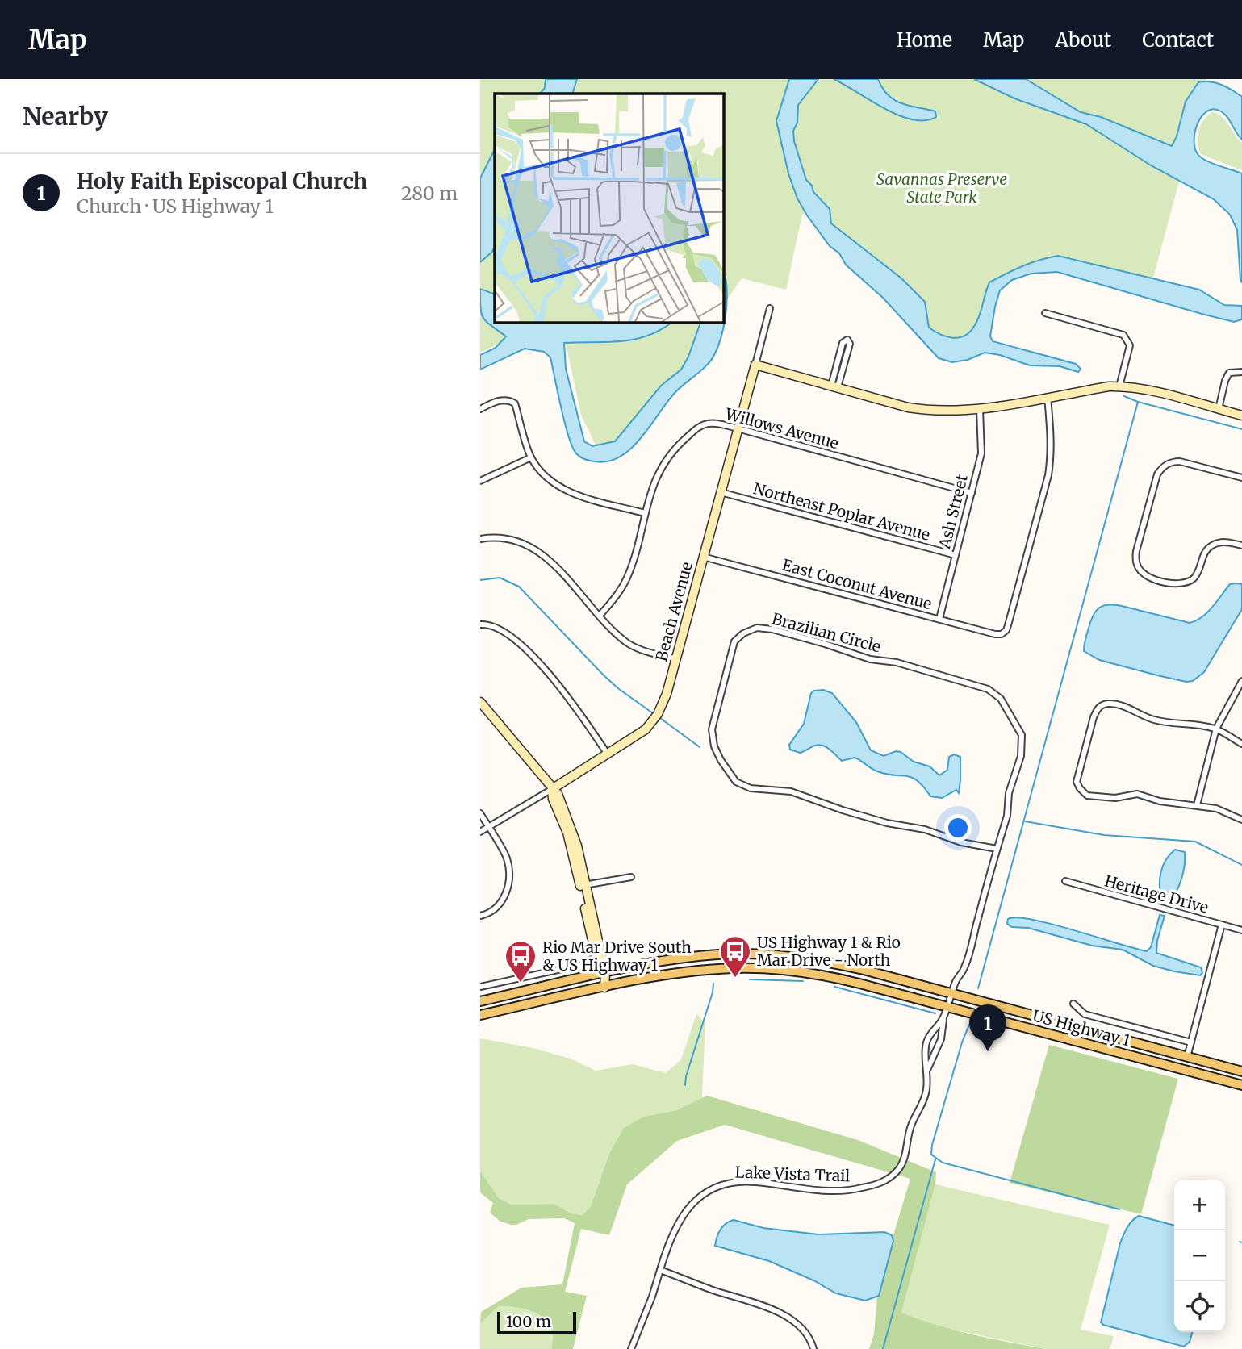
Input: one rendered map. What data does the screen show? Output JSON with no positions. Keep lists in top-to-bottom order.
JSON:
{
  "streets": {
    "main road": ["US Highway 1"],
    "street": [
      "Willows Avenue",
      "Northeast Poplar Avenue",
      "Ash Street",
      "East Coconut Avenue",
      "Beach Avenue",
      "Brazilian Circle",
      "Heritage Drive",
      "Lake Vista Trail"
    ]
  },
  "crossings": [
    ["Willows Avenue", "Ash Street"],
    ["Willows Avenue", "Beach Avenue"],
    ["Northeast Poplar Avenue", "Ash Street"],
    ["Northeast Poplar Avenue", "Beach Avenue"],
    ["Ash Street", "East Coconut Avenue"],
    ["East Coconut Avenue", "Beach Avenue"],
    ["Brazilian Circle", "US Highway 1"],
    ["Brazilian Circle", "Lake Vista Trail"],
    ["US Highway 1", "Lake Vista Trail"]
  ],
  "parks": ["Savannas Preserve State Park"],
  "places": {
    "bus stop": ["US Highway 1 & Rio Mar Drive - North", "Rio Mar Drive South & US Highway 1"]
  },
  "scale_bar": "100 m",
  "page": {
    "header": "Map",
    "nav": [
      "Home",
      "Map",
      "About",
      "Contact"
    ],
    "heading": "Nearby",
    "list": [
      {
        "mark": "1",
        "name": "Holy Faith Episcopal Church",
        "note": "Church · US Highway 1",
        "value": "280 m"
      }
    ],
    "pins": "1",
    "map_buttons": ["+", "−"],
    "scale": "100 m"
  }
}
